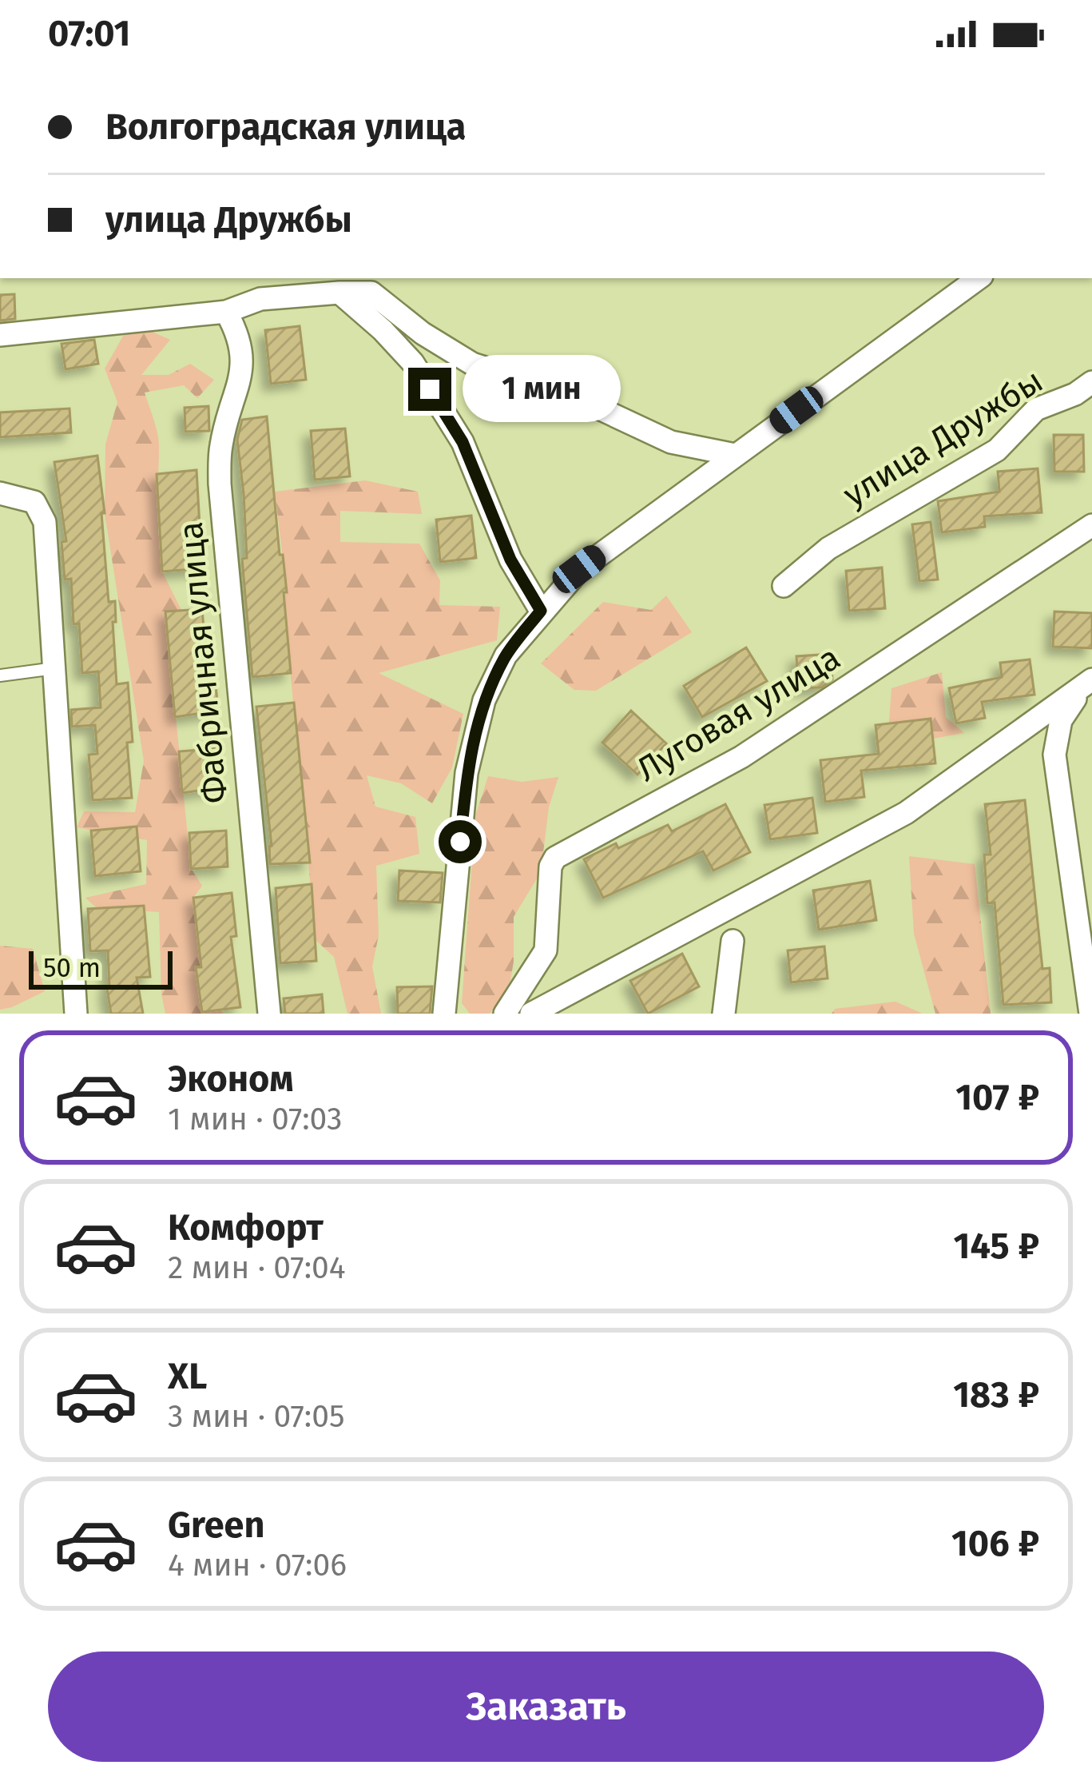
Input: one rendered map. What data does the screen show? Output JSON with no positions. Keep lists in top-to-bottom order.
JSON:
{
  "streets": {
    "street": ["улица Дружбы", "Фабричная улица", "Луговая улица"]
  },
  "scale_bar": "50 m",
  "page": {
    "status": "07:01",
    "banner": ["Волгоградская улица", "улица Дружбы"],
    "bubble": "1 мин",
    "scale": "50 m",
    "list": [
      {
        "name": "Эконом",
        "note": "1 мин · 07:03",
        "value": "107 ₽"
      },
      {
        "name": "Комфорт",
        "note": "2 мин · 07:04",
        "value": "145 ₽"
      },
      {
        "name": "XL",
        "note": "3 мин · 07:05",
        "value": "183 ₽"
      },
      {
        "name": "Green",
        "note": "4 мин · 07:06",
        "value": "106 ₽"
      }
    ],
    "buttons": "Заказать"
  }
}
